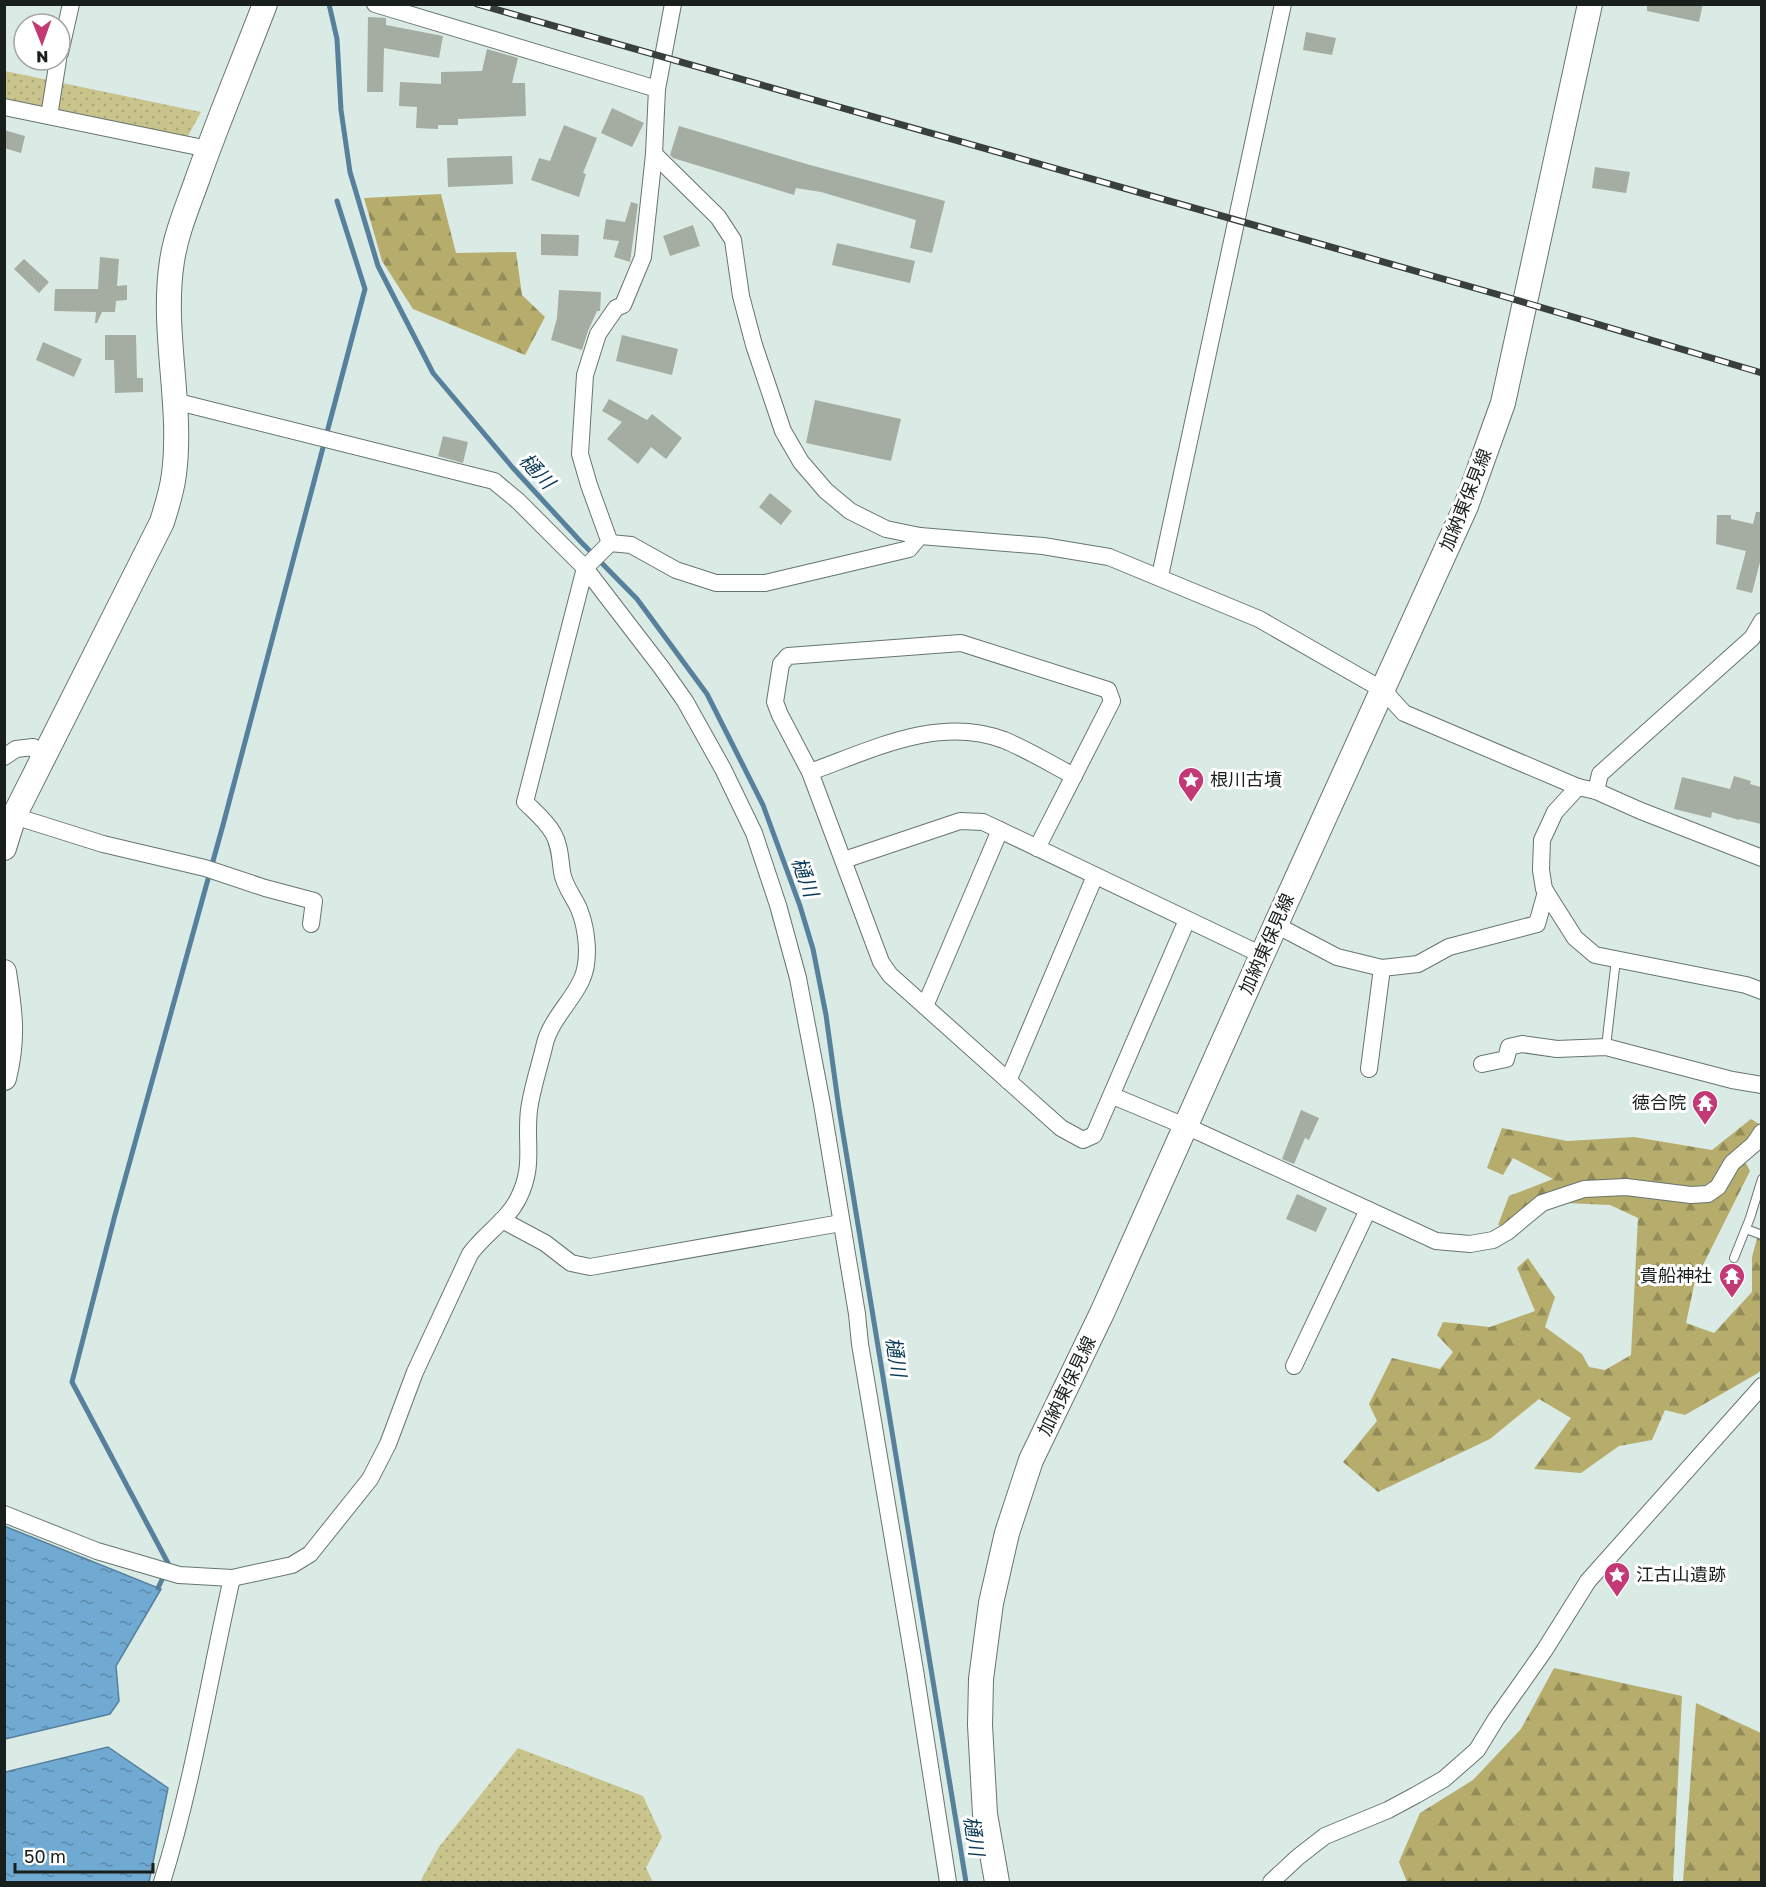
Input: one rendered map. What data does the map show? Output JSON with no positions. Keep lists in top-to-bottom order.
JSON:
{
  "streets": {
    "main road": ["加納東保見線"]
  },
  "water": ["樋川"],
  "places": {
    "place": ["根川古墳", "江古山遺跡"],
    "temple": ["徳合院", "貴船神社"]
  },
  "scale_bar": "50 m",
  "north": "bottom"
}
